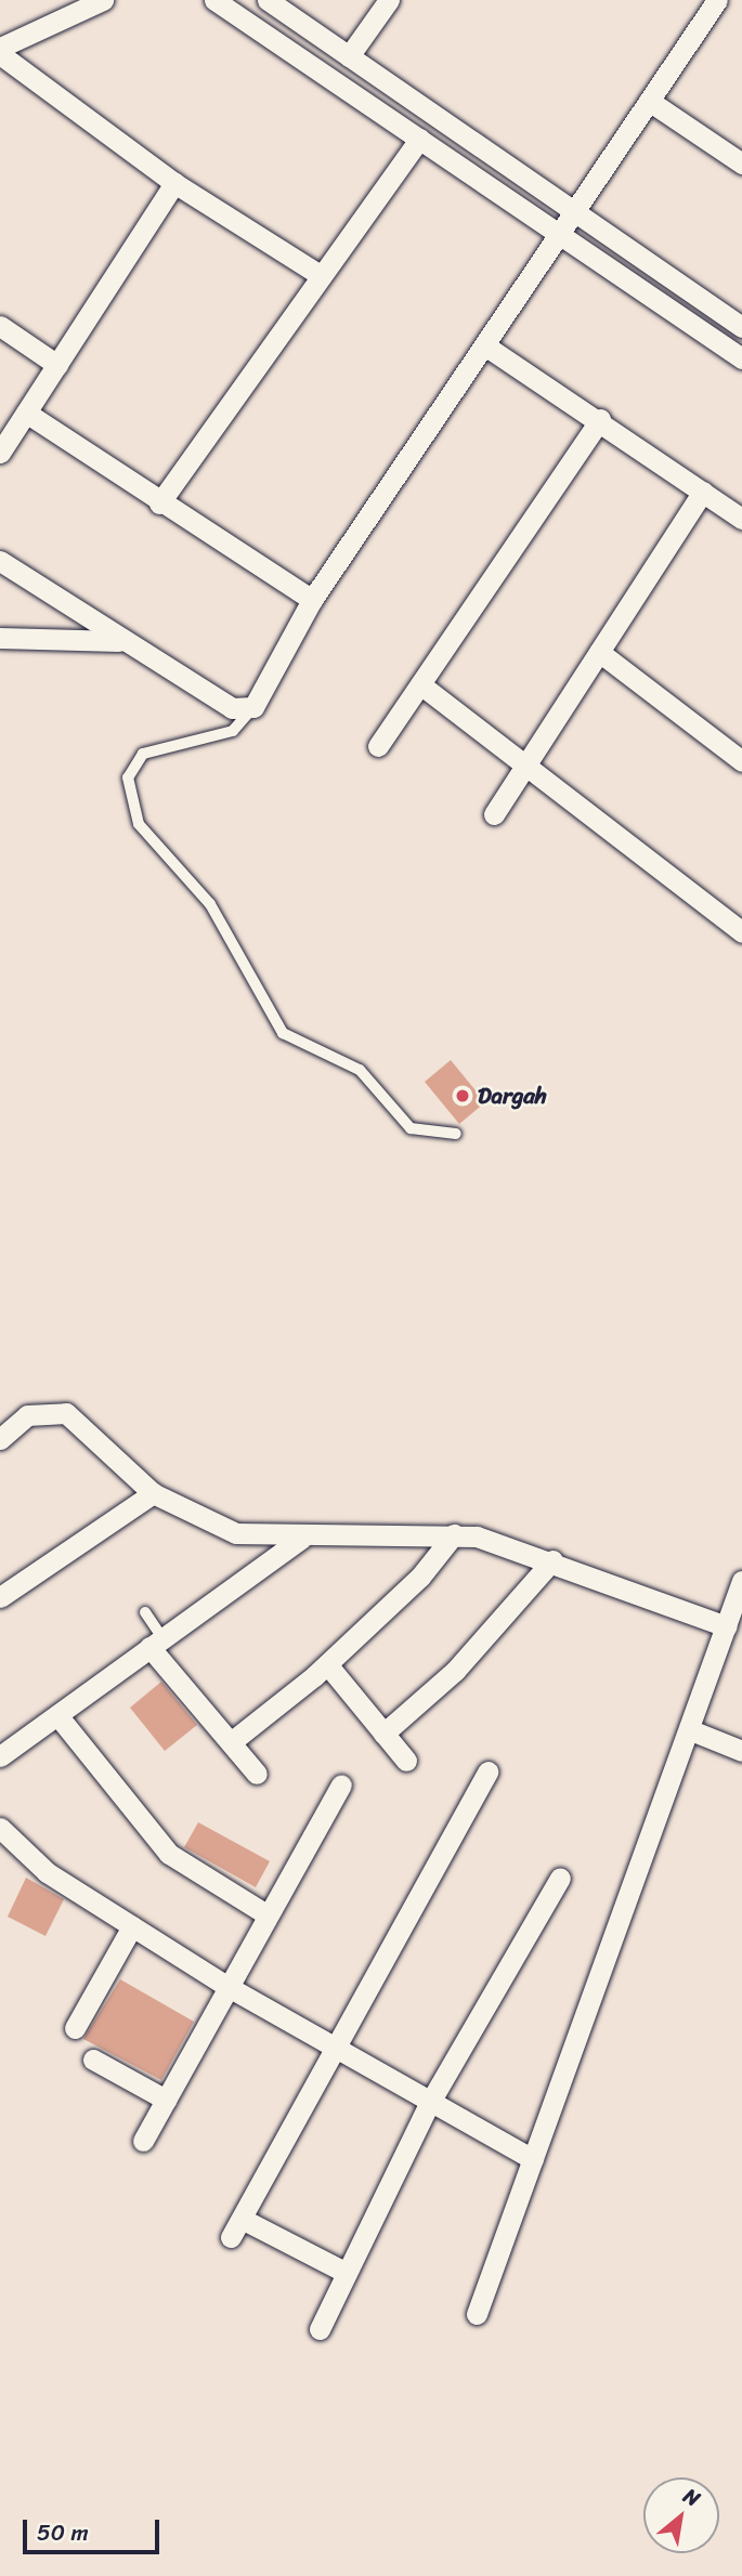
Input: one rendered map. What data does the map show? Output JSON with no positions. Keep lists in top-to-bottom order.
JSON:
{
  "places": ["Dargah"],
  "scale_bar": "50 m",
  "north": "top right"
}
